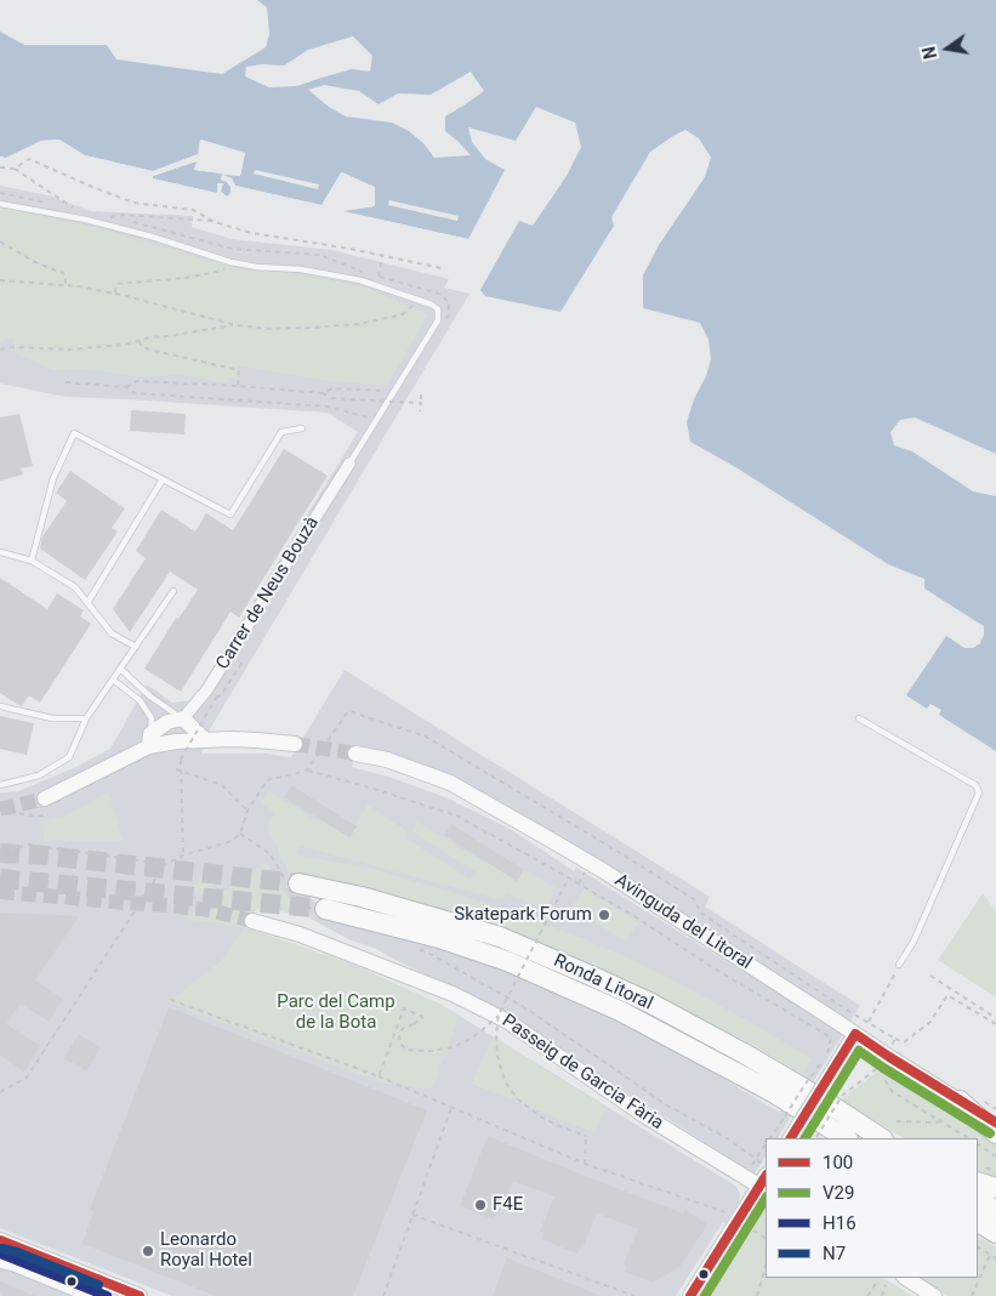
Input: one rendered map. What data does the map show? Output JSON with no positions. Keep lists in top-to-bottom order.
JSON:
{
  "streets": {
    "highway": ["Ronda Litoral"],
    "main road": ["Avinguda del Litoral", "Passeig de Garcia Fària"],
    "street": ["Carrer de Neus Bouzà"]
  },
  "parks": ["Parc del Camp de la Bota"],
  "places": ["Skatepark Forum", "F4E", "Leonardo Royal Hotel"],
  "lines": [
    "transit line 100",
    "transit line V29",
    "transit line N7",
    "transit line H16"
  ],
  "legend": [
    "100",
    "V29",
    "H16",
    "N7"
  ],
  "north": "left"
}
